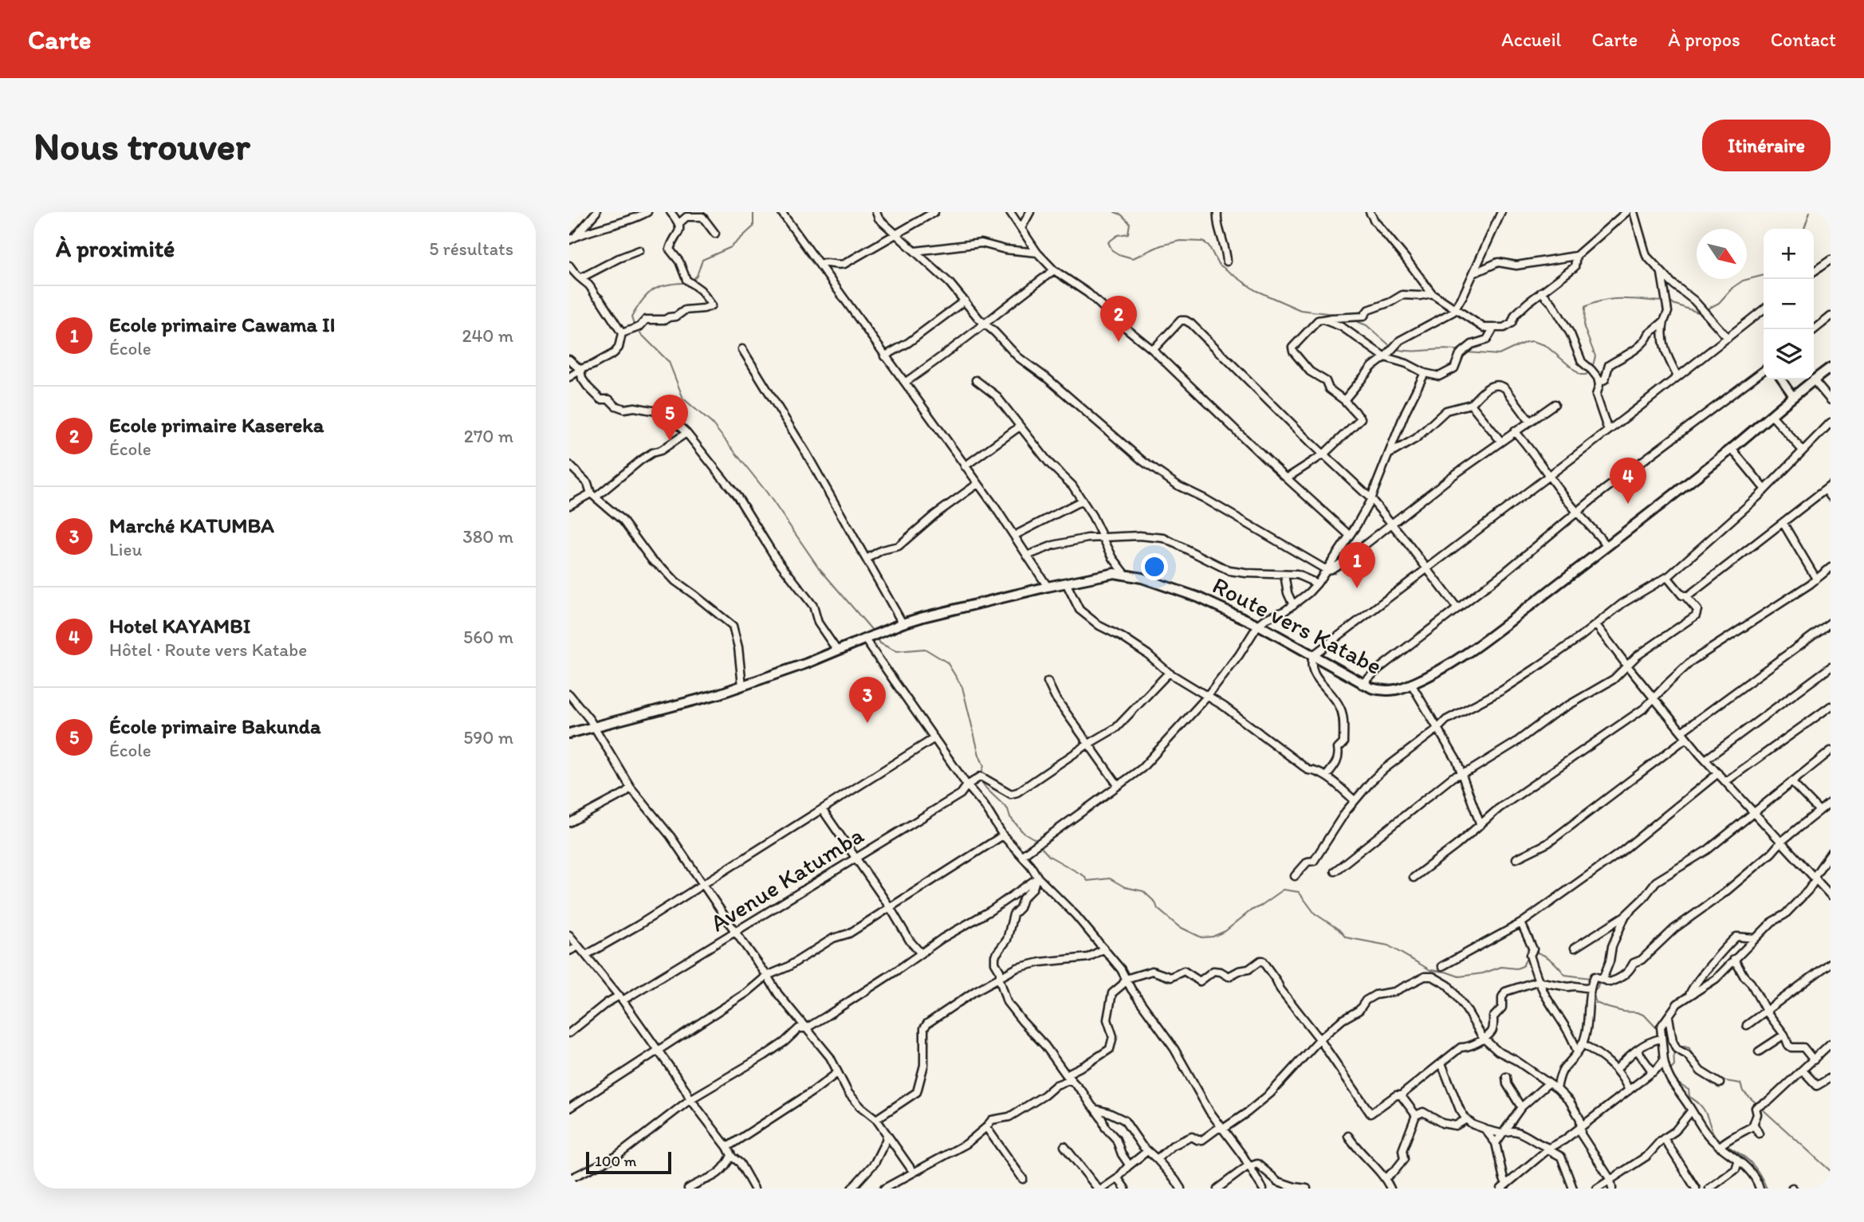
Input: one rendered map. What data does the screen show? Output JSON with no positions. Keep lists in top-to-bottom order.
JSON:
{
  "streets": {
    "street": ["Route vers Katabe", "Avenue Katumba"]
  },
  "scale_bar": "100 m",
  "north": "bottom right",
  "page": {
    "header": "Carte",
    "nav": [
      "Accueil",
      "Carte",
      "À propos",
      "Contact"
    ],
    "buttons": "Itinéraire",
    "title": "Nous trouver",
    "heading": ["À proximité", "5 résultats"],
    "map_buttons": ["+", "−"],
    "list": [
      {
        "mark": "1",
        "name": "Ecole primaire Cawama II",
        "note": "École",
        "value": "240 m"
      },
      {
        "mark": "2",
        "name": "Ecole primaire Kasereka",
        "note": "École",
        "value": "270 m"
      },
      {
        "mark": "3",
        "name": "Marché KATUMBA",
        "note": "Lieu",
        "value": "380 m"
      },
      {
        "mark": "4",
        "name": "Hotel KAYAMBI",
        "note": "Hôtel · Route vers Katabe",
        "value": "560 m"
      },
      {
        "mark": "5",
        "name": "École primaire Bakunda",
        "note": "École",
        "value": "590 m"
      }
    ],
    "pins": [
      "2",
      "5",
      "4",
      "1",
      "3"
    ],
    "scale": "100 m"
  }
}
